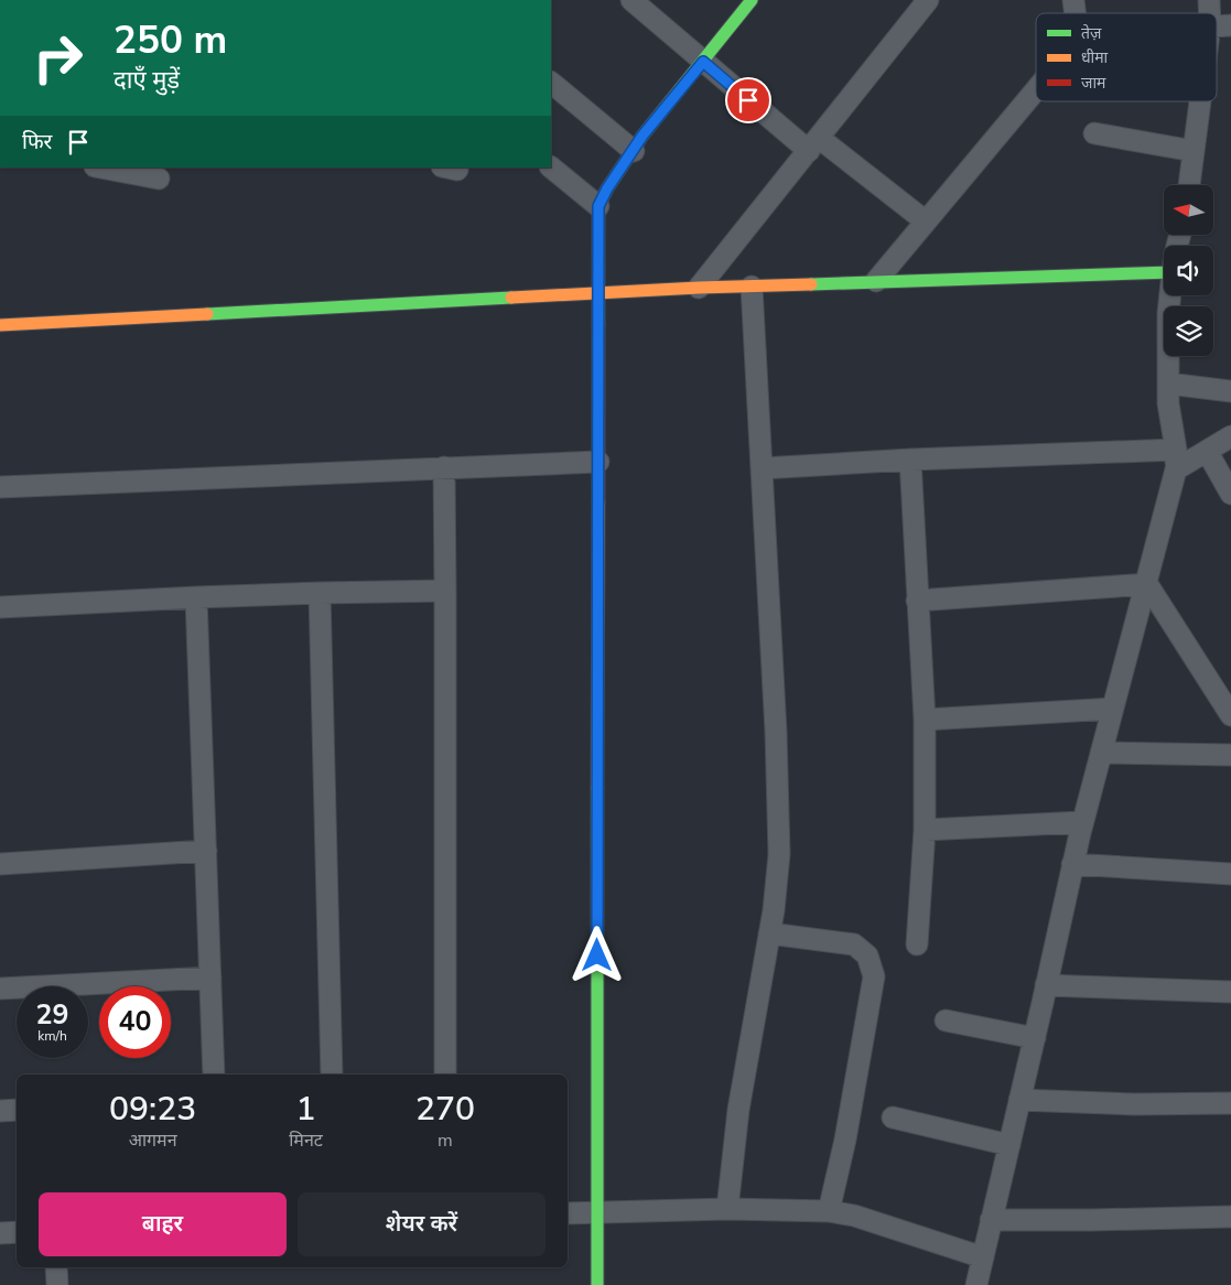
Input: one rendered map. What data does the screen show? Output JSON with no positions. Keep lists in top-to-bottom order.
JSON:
{
  "legend": ["तेज़", "धीमा", "जाम"],
  "north": "left",
  "page": {
    "turn": ["250 m", "दाएँ मुड़ें"],
    "then": "फिर",
    "speed": "29 km/h",
    "limit": "40",
    "eta": [
      "09:23",
      "आगमन",
      "1",
      "मिनट",
      "270",
      "m"
    ],
    "buttons": ["बाहर", "शेयर करें"]
  }
}
